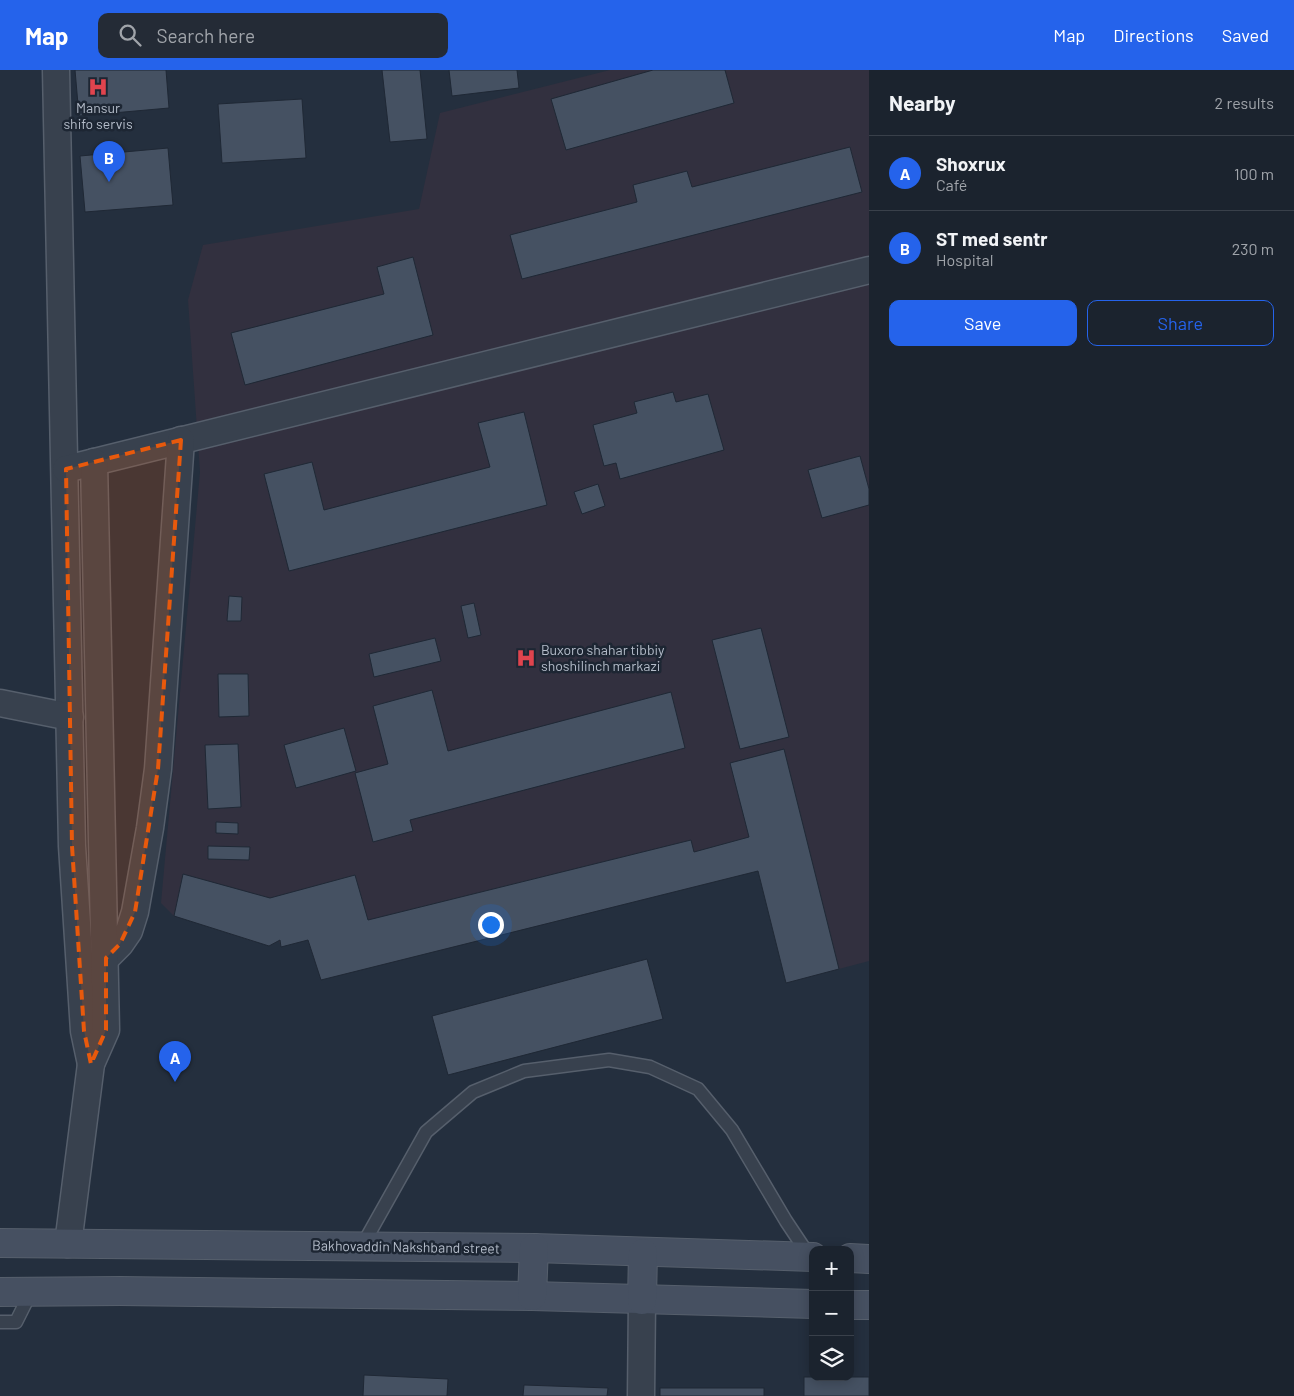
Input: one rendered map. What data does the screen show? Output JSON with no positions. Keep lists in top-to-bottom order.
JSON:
{
  "streets": {
    "main road": ["Bakhovaddin Nakshband street"]
  },
  "places": {
    "hospital": ["Mansur shifo servis", "Buxoro shahar tibbiy shoshilinch markazi"]
  },
  "page": {
    "header": "Map",
    "search": "Search here",
    "nav": ["Map", "Directions", "Saved"],
    "heading": ["Nearby", "2 results"],
    "list": [
      {
        "mark": "A",
        "name": "Shoxrux",
        "note": "Café",
        "value": "100 m"
      },
      {
        "mark": "B",
        "name": "ST med sentr",
        "note": "Hospital",
        "value": "230 m"
      }
    ],
    "pins": ["B", "A"],
    "buttons": ["Save", "Share"],
    "map_buttons": ["+", "−"]
  }
}
